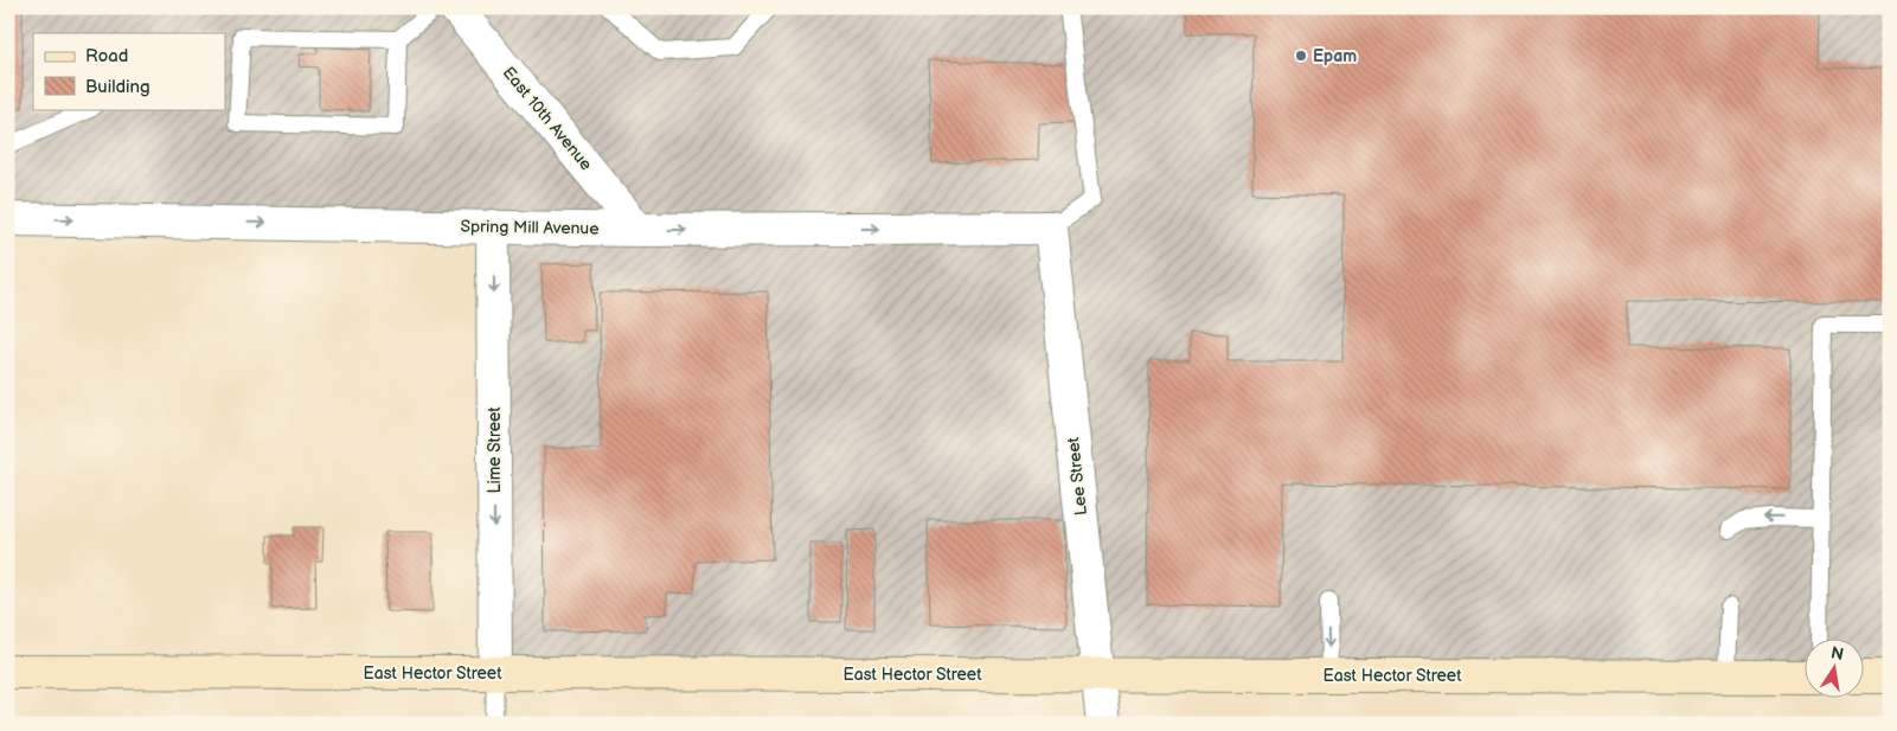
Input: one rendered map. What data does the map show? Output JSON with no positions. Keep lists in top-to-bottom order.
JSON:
{
  "streets": {
    "main road": ["East Hector Street"],
    "street": [
      "East 10th Avenue",
      "Spring Mill Avenue",
      "Lime Street",
      "Lee Street"
    ]
  },
  "crossings": [
    ["East 10th Avenue", "Spring Mill Avenue"],
    ["Spring Mill Avenue", "Lime Street"],
    ["Spring Mill Avenue", "Lee Street"],
    ["Lime Street", "East Hector Street"],
    ["Lee Street", "East Hector Street"]
  ],
  "one_way": ["Spring Mill Avenue", "Lime Street"],
  "places": ["Epam"],
  "legend": ["Road", "Building"],
  "north": "top"
}
